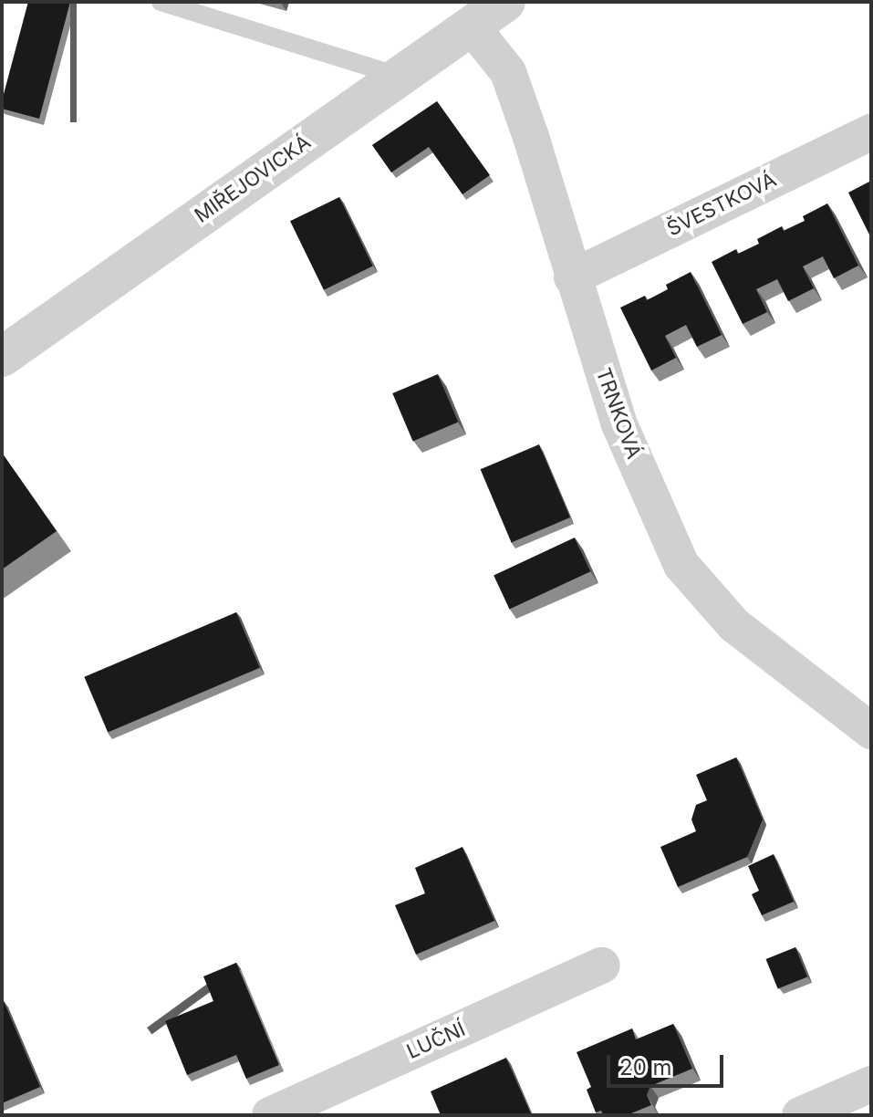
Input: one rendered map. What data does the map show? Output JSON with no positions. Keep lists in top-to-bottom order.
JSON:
{
  "streets": {
    "street": [
      "MIŘEJOVICKÁ",
      "ŠVESTKOVÁ",
      "TRNKOVÁ",
      "LUČNÍ"
    ]
  },
  "crossings": [
    ["MIŘEJOVICKÁ", "TRNKOVÁ"],
    ["ŠVESTKOVÁ", "TRNKOVÁ"]
  ],
  "scale_bar": "20 m"
}
